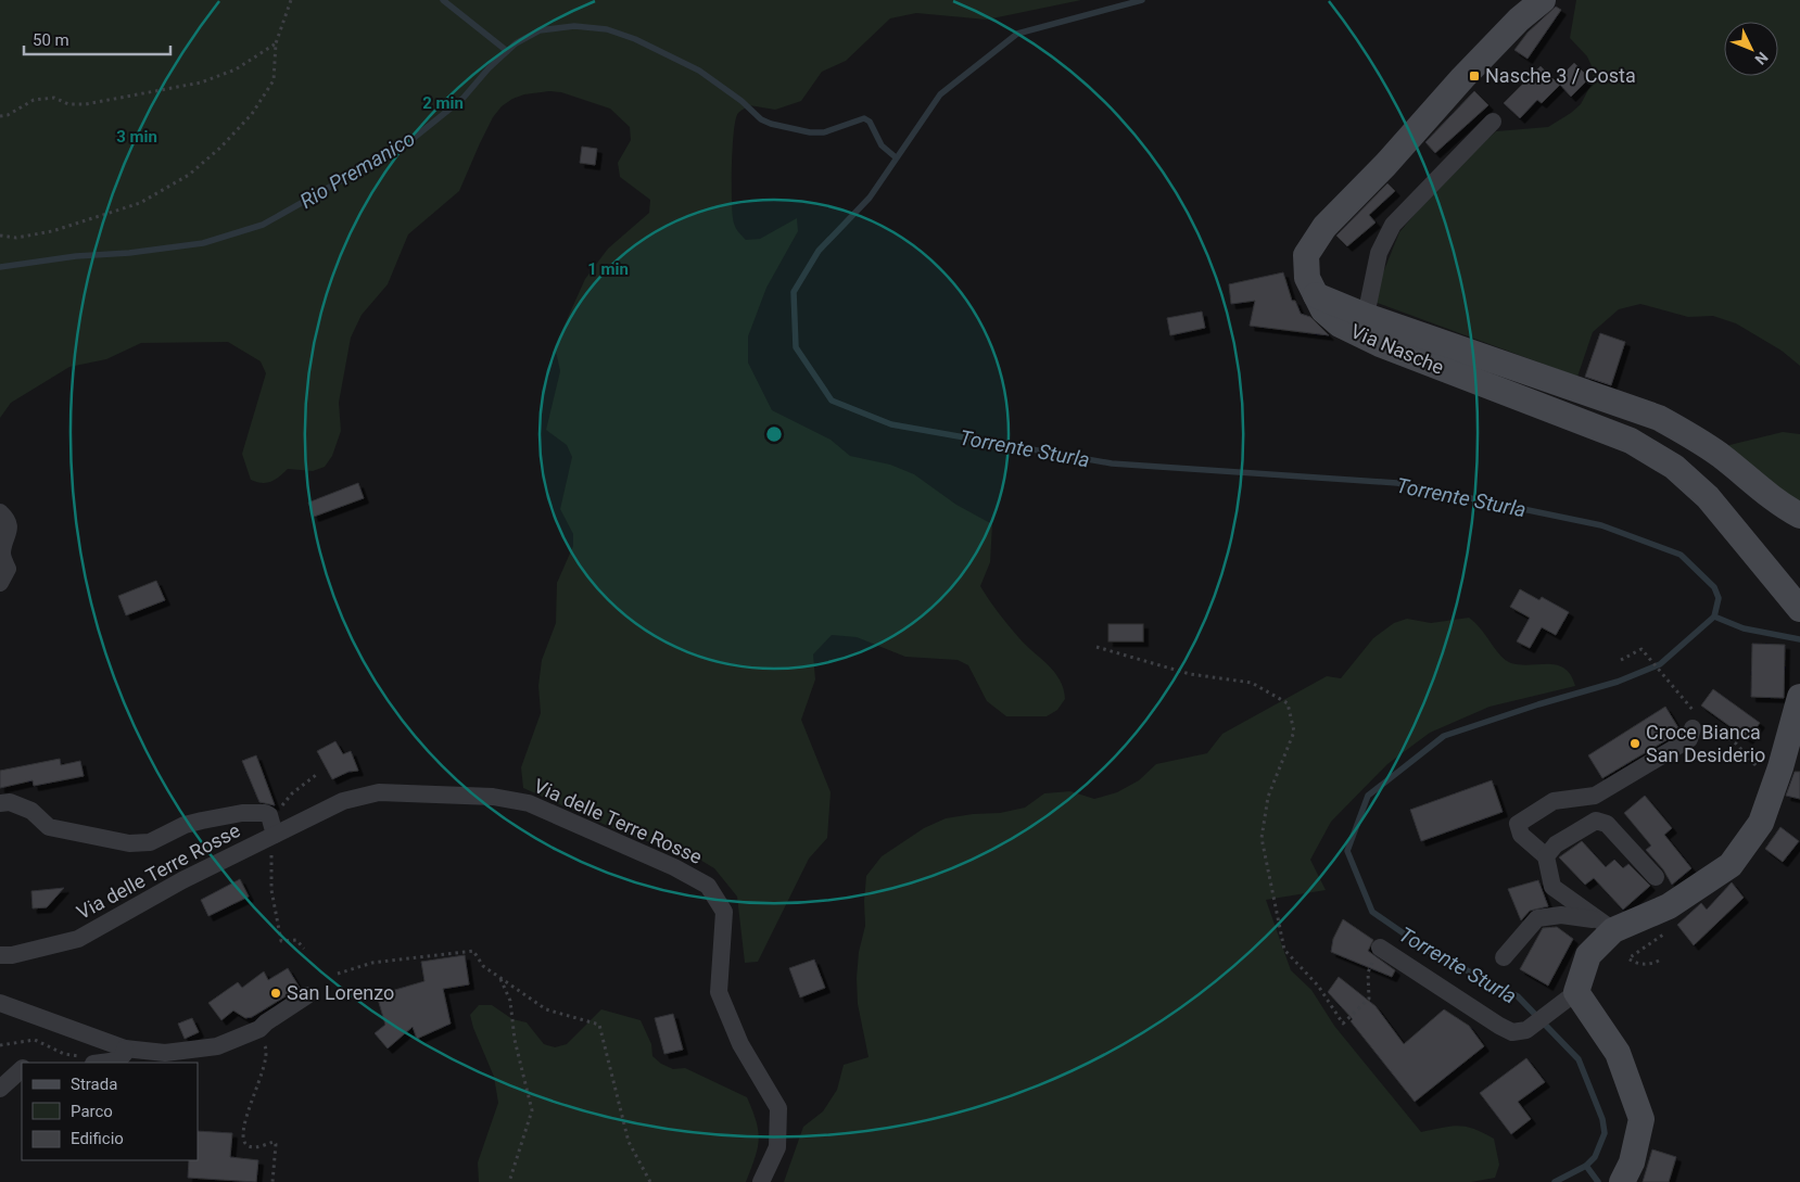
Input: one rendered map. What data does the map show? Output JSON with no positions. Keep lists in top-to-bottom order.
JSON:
{
  "streets": {
    "street": ["Via Nasche", "Via delle Terre Rosse"]
  },
  "water": ["Rio Premanico", "Torrente Sturla"],
  "places": {
    "transit": ["Nasche 3 / Costa"],
    "other": ["Croce Bianca San Desiderio", "San Lorenzo"]
  },
  "legend": ["Strada", "Parco", "Edificio"],
  "scale_bar": "50 m",
  "north": "bottom right",
  "rings": ["2 min", "3 min", "1 min"]
}
